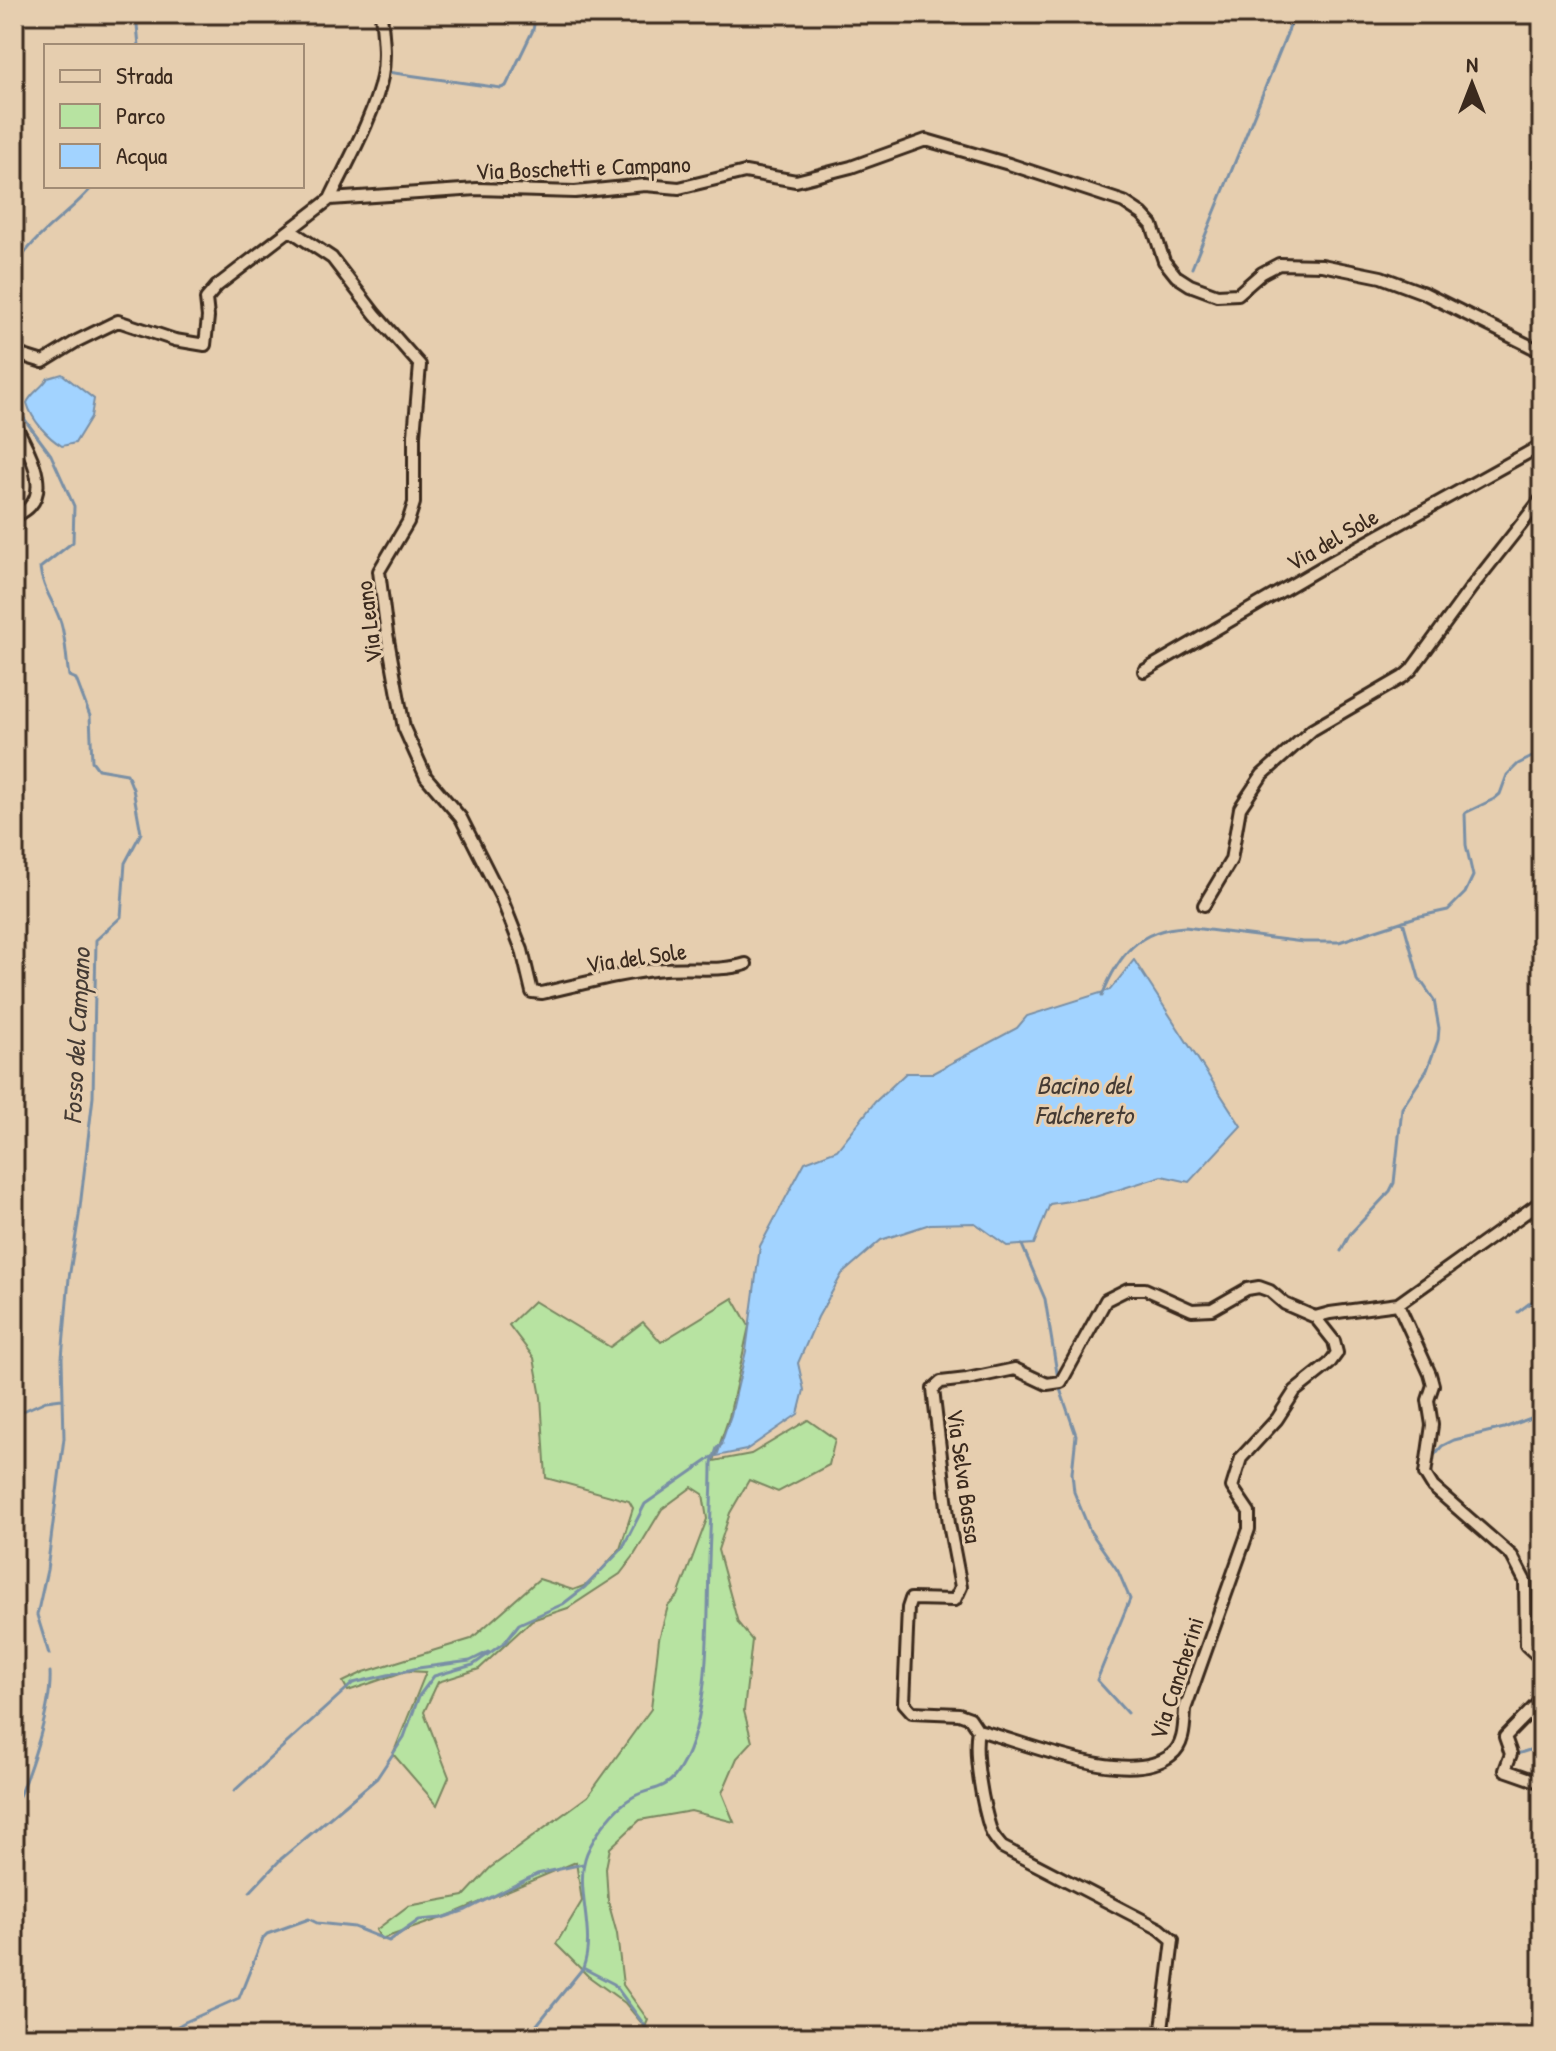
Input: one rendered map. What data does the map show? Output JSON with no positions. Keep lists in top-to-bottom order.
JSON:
{
  "streets": {
    "street": [
      "Via Boschetti e Campano",
      "Via del Sole",
      "Via Leano",
      "Via Selva Bassa",
      "Via Cancherini"
    ]
  },
  "crossings": [
    ["Via del Sole", "Via Leano"],
    ["Via Selva Bassa", "Via Cancherini"]
  ],
  "water": ["Fosso del Campano", "Bacino del Falchereto"],
  "legend": ["Strada", "Parco", "Acqua"],
  "north": "top"
}
